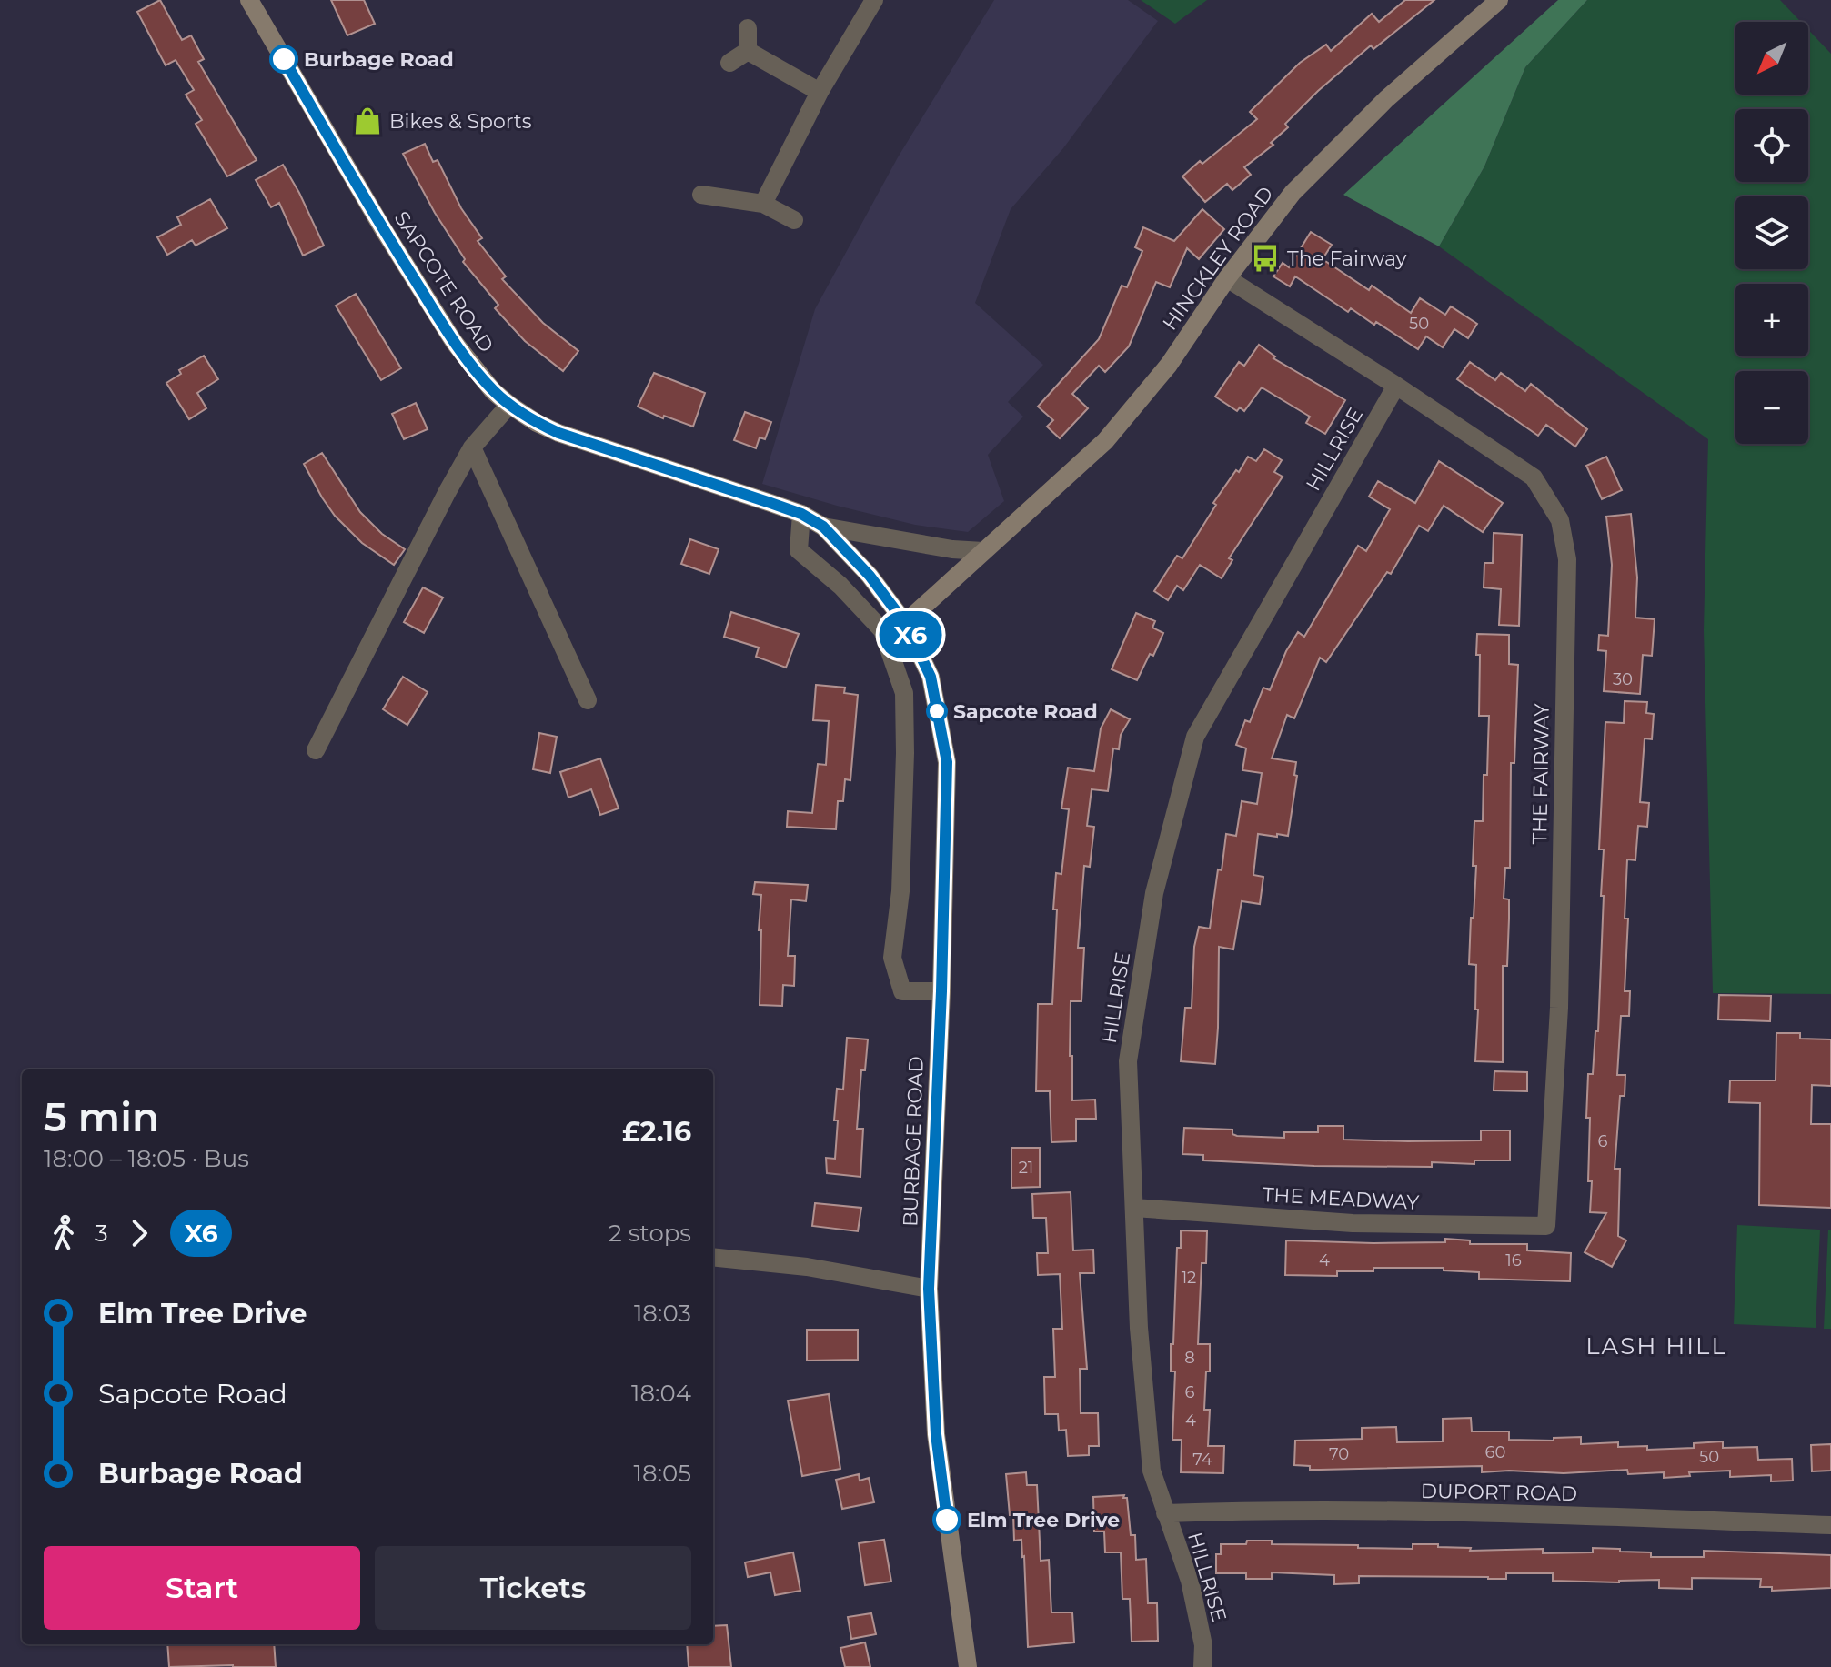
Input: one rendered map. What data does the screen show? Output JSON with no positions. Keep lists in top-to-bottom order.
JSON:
{
  "streets": {
    "main road": ["HINCKLEY ROAD", "SAPCOTE ROAD", "BURBAGE ROAD"],
    "street": [
      "HILLRISE",
      "THE FAIRWAY",
      "THE MEADWAY",
      "DUPORT ROAD"
    ]
  },
  "crossings": [
    ["HINCKLEY ROAD", "SAPCOTE ROAD"],
    ["HINCKLEY ROAD", "THE FAIRWAY"],
    ["HINCKLEY ROAD", "BURBAGE ROAD"],
    ["SAPCOTE ROAD", "BURBAGE ROAD"],
    ["HILLRISE", "THE FAIRWAY"],
    ["HILLRISE", "THE MEADWAY"],
    ["HILLRISE", "DUPORT ROAD"],
    ["THE FAIRWAY", "THE MEADWAY"]
  ],
  "districts": ["LASH HILL"],
  "places": {
    "other": ["Burbage Road", "Sapcote Road", "Elm Tree Drive"],
    "shop": ["Bikes & Sports"],
    "bus stop": ["The Fairway"]
  },
  "lines": ["bus line X6"],
  "house_numbers": [
    "50",
    "30",
    "6",
    "21",
    "4",
    "16",
    "12",
    "8",
    "6",
    "4",
    "60",
    "70",
    "50",
    "74"
  ],
  "north": "bottom left",
  "page": {
    "on_map": "X6",
    "map_buttons": ["+", "−"],
    "heading": ["5 min", "18:00 – 18:05 · Bus", "£2.16"],
    "legs": ["3", "X6", "2 stops"],
    "list": [
      {
        "name": "Elm Tree Drive",
        "value": "18:03"
      },
      {
        "name": "Sapcote Road",
        "value": "18:04"
      },
      {
        "name": "Burbage Road",
        "value": "18:05"
      }
    ],
    "buttons": ["Start", "Tickets"]
  }
}
